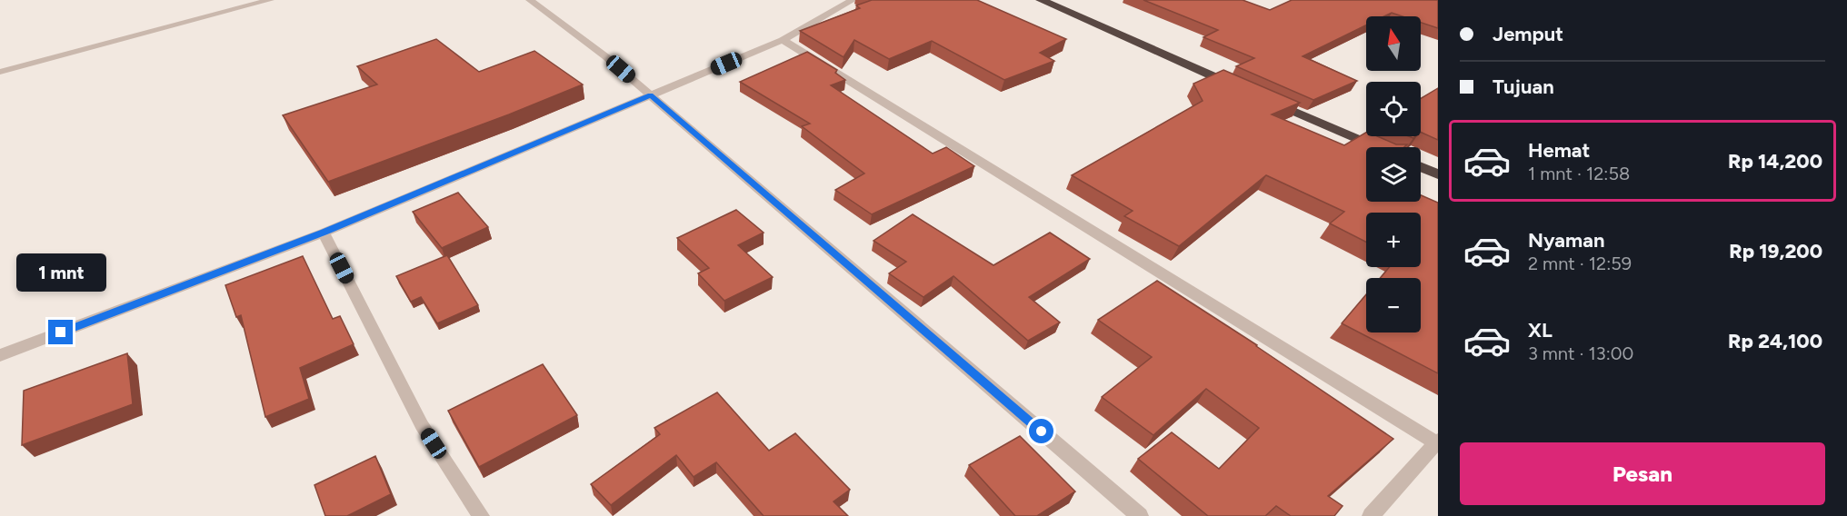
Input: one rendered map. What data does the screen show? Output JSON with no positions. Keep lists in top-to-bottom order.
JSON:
{
  "north": "top",
  "page": {
    "banner": ["Jemput", "Tujuan"],
    "map_buttons": ["+", "−"],
    "list": [
      {
        "name": "Hemat",
        "note": "1 mnt · 12:58",
        "value": "Rp 14,200"
      },
      {
        "name": "Nyaman",
        "note": "2 mnt · 12:59",
        "value": "Rp 19,200"
      },
      {
        "name": "XL",
        "note": "3 mnt · 13:00",
        "value": "Rp 24,100"
      }
    ],
    "bubble": "1 mnt",
    "buttons": "Pesan"
  }
}
